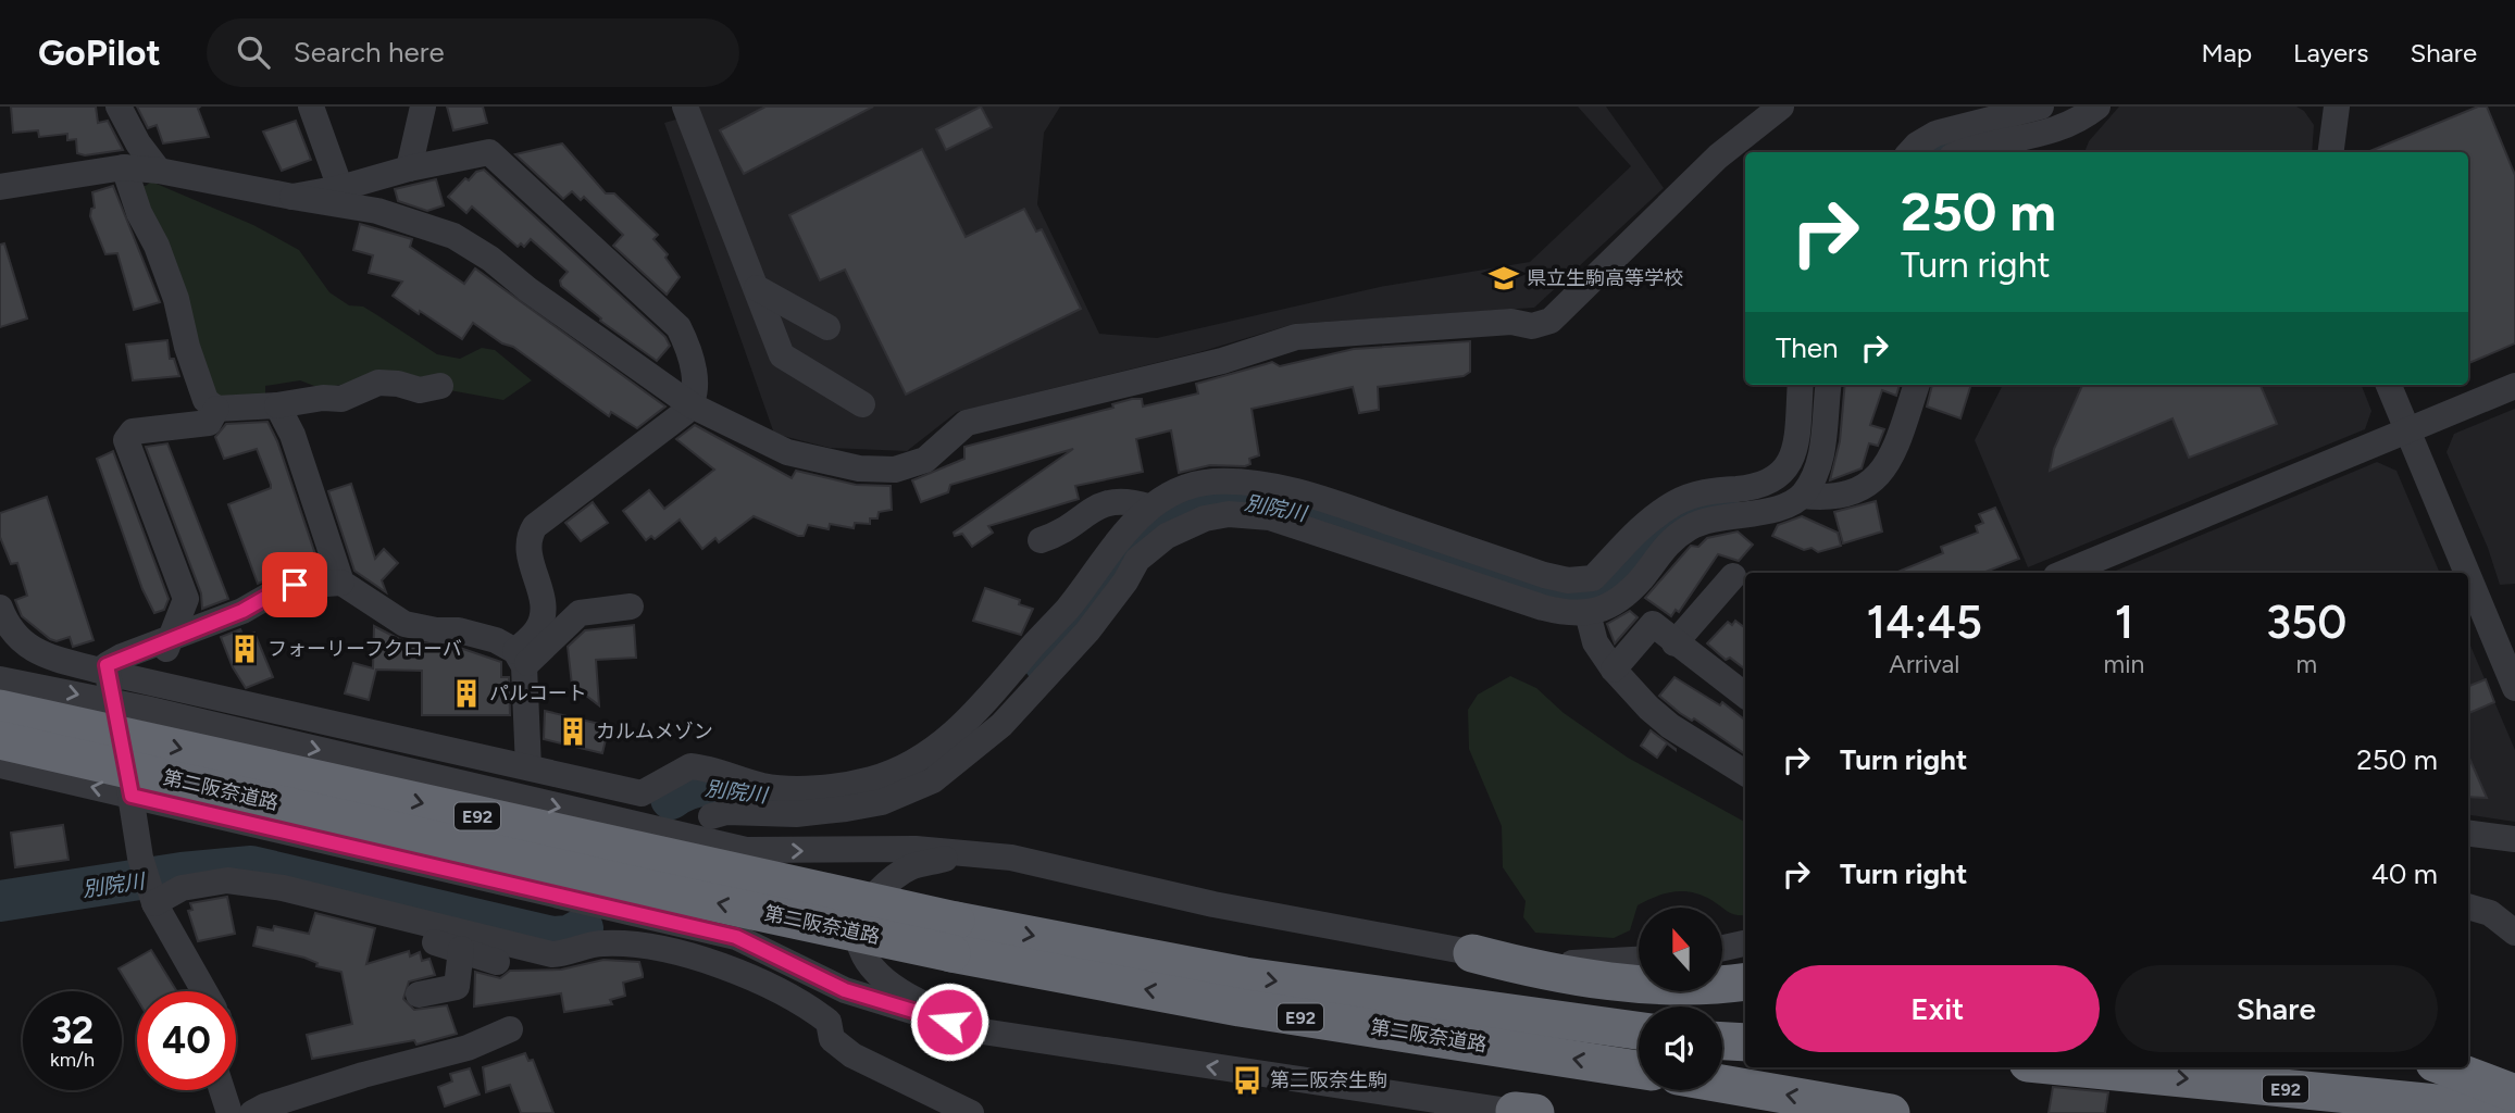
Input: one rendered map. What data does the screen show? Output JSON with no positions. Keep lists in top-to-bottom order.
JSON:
{
  "streets": {
    "highway": ["第二阪奈道路", "E92"]
  },
  "water": ["別院川"],
  "places": {
    "school or university": ["県立生駒高等学校"],
    "building": ["フォーリーフクローバ", "パルコート", "カルムメゾン"],
    "bus stop": ["第二阪奈生駒"]
  },
  "north": "top",
  "page": {
    "header": "GoPilot",
    "search": "Search here",
    "nav": ["Map", "Layers", "Share"],
    "turn": ["250 m", "Turn right"],
    "then": "Then",
    "eta": [
      "14:45",
      "Arrival",
      "1",
      "min",
      "350",
      "m"
    ],
    "list": [
      {
        "name": "Turn right",
        "value": "250 m"
      },
      {
        "name": "Turn right",
        "value": "40 m"
      }
    ],
    "buttons": ["Exit", "Share"],
    "speed": "32 km/h",
    "limit": "40"
  }
}
